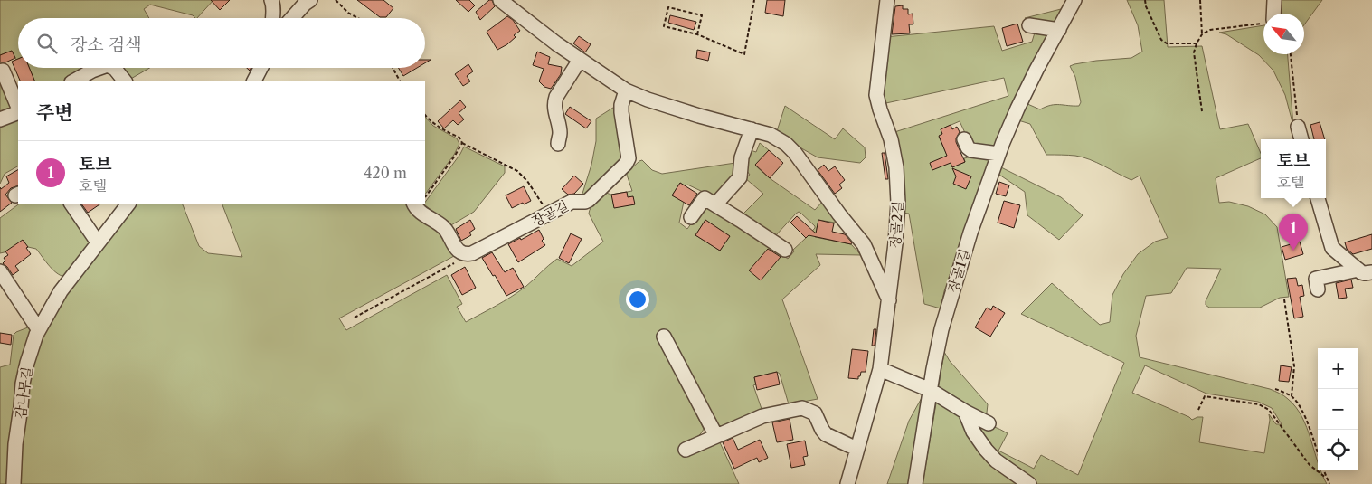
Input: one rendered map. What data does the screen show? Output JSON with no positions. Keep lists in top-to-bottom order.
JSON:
{
  "streets": {
    "street": [
      "장골길",
      "장골2길",
      "장골1길",
      "감나무길"
    ]
  },
  "north": "top left",
  "page": {
    "search": "장소 검색",
    "heading": "주변",
    "popup": ["토브", "호텔"],
    "list": [
      {
        "mark": "1",
        "name": "토브",
        "note": "호텔",
        "value": "420 m"
      }
    ],
    "pins": "1",
    "map_buttons": ["+", "−"]
  }
}
